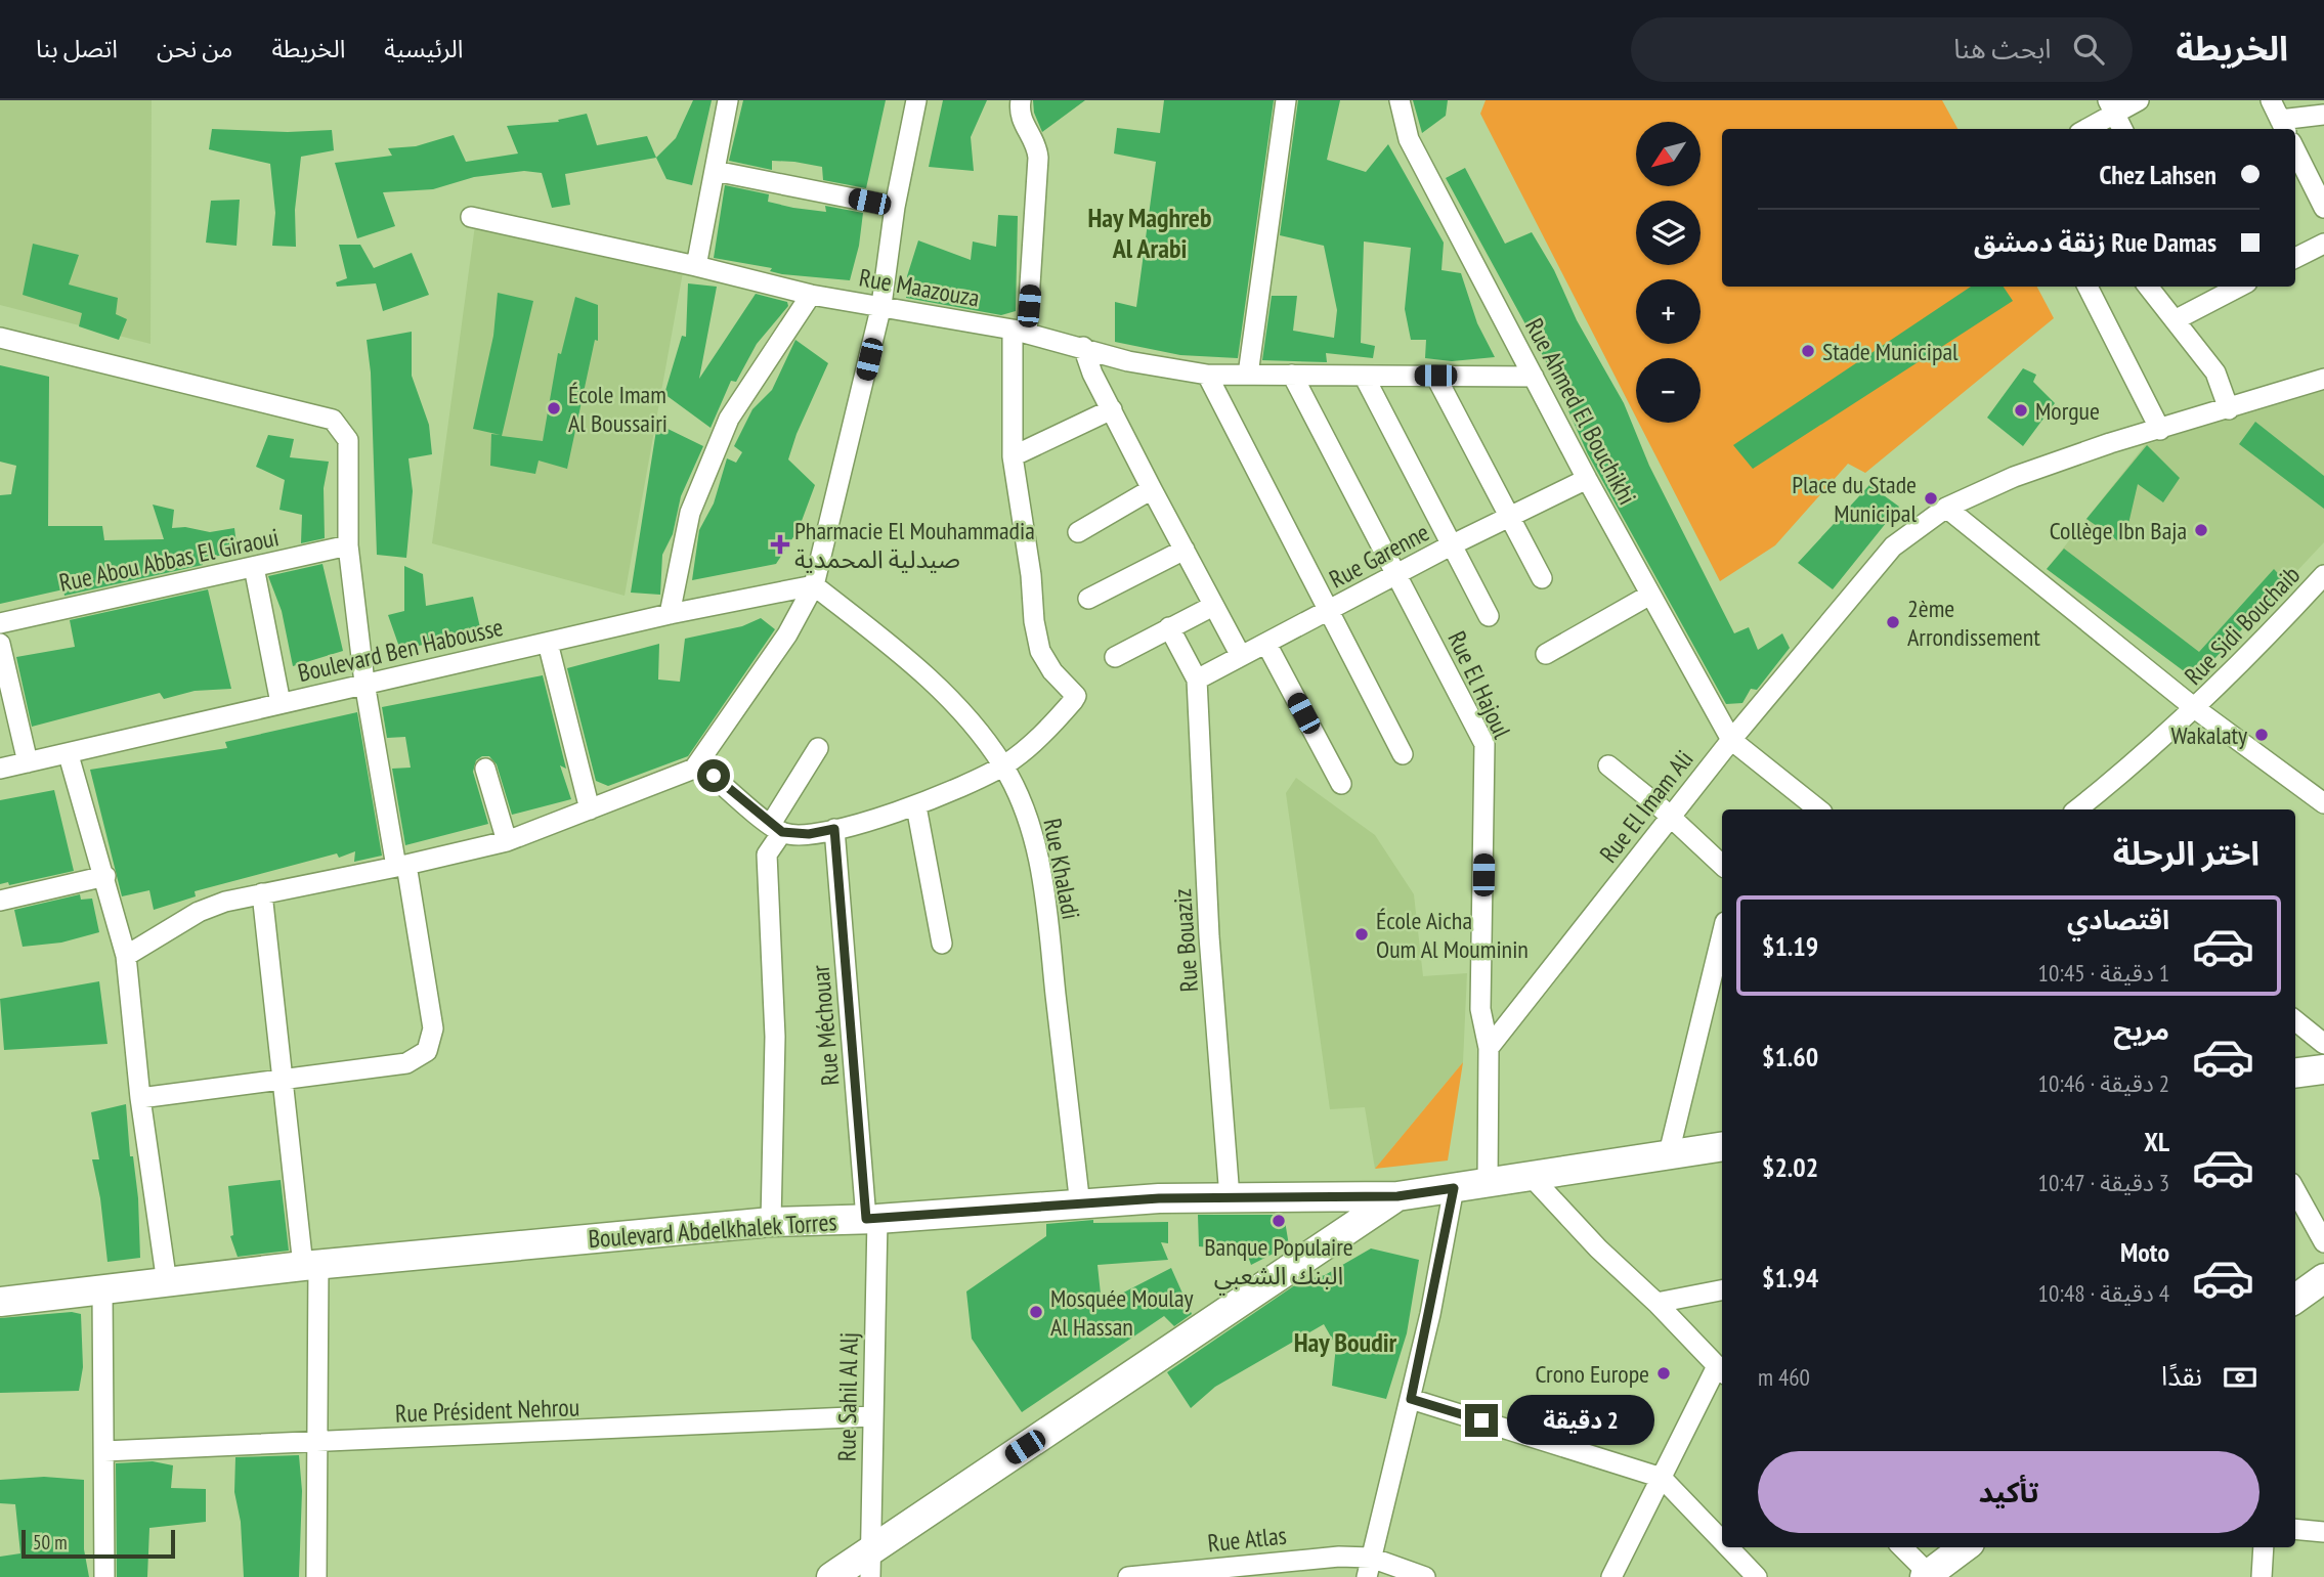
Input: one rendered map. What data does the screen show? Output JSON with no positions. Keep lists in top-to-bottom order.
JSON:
{
  "streets": {
    "main road": ["Boulevard Abdelkhalek Torres"],
    "street": [
      "Rue Maazouza",
      "Rue Ahmed El Bouchikhi",
      "Rue Garenne",
      "Rue Abou Abbas El Giraoui",
      "Rue Sidi Bouchaib",
      "Boulevard Ben Habousse",
      "Rue El Hajoul",
      "Rue El Imam Ali",
      "Rue Khaladi",
      "Rue Bouaziz",
      "Rue Méchouar",
      "Rue Sahil Al Alj",
      "Rue Président Nehrou",
      "Rue Atlas"
    ]
  },
  "crossings": [
    ["Rue Maazouza", "Rue Ahmed El Bouchikhi"],
    ["Rue Maazouza", "Rue El Hajoul"],
    ["Rue Ahmed El Bouchikhi", "Rue Garenne"],
    ["Rue Ahmed El Bouchikhi", "Rue El Imam Ali"],
    ["Rue Garenne", "Rue El Hajoul"],
    ["Rue Garenne", "Rue Bouaziz"],
    ["Boulevard Ben Habousse", "Rue Khaladi"],
    ["Rue El Hajoul", "Rue El Imam Ali"],
    ["Rue Khaladi", "Boulevard Abdelkhalek Torres"],
    ["Rue Bouaziz", "Boulevard Abdelkhalek Torres"],
    ["Rue Méchouar", "Boulevard Abdelkhalek Torres"],
    ["Rue Méchouar", "Rue Sahil Al Alj"],
    ["Boulevard Abdelkhalek Torres", "Rue Sahil Al Alj"],
    ["Rue Sahil Al Alj", "Rue Président Nehrou"]
  ],
  "districts": ["Hay Maghreb Al Arabi", "Hay Boudir"],
  "places": {
    "other": [
      "Stade Municipal",
      "École Imam Al Boussairi",
      "Morgue",
      "Place du Stade Municipal",
      "Collège Ibn Baja",
      "2ème Arrondissement",
      "Wakalaty",
      "École Aicha Oum Al Mouminin",
      "Banque Populaire البنك الشعبي",
      "Mosquée Moulay Al Hassan",
      "Crono Europe"
    ],
    "health": ["Pharmacie El Mouhammadia صيدلية المحمدية"]
  },
  "scale_bar": "50 m",
  "north": "bottom left",
  "page": {
    "header": "الخريطة",
    "search": "ابحث هنا",
    "nav": [
      "الرئيسية",
      "الخريطة",
      "من نحن",
      "اتصل بنا"
    ],
    "map_buttons": ["+", "−"],
    "banner": ["Chez Lahsen", "Rue Damas زنقة دمشق"],
    "heading": "اختر الرحلة",
    "list": [
      {
        "name": "اقتصادي",
        "note": "1 دقيقة · 10:45",
        "value": "$1.19"
      },
      {
        "name": "مريح",
        "note": "2 دقيقة · 10:46",
        "value": "$1.60"
      },
      {
        "name": "XL",
        "note": "3 دقيقة · 10:47",
        "value": "$2.02"
      },
      {
        "name": "Moto",
        "note": "4 دقيقة · 10:48",
        "value": "$1.94"
      }
    ],
    "pay": ["نقدًا", "460 m"],
    "bubble": "2 دقيقة",
    "buttons": "تأكيد",
    "scale": "50 m"
  }
}
